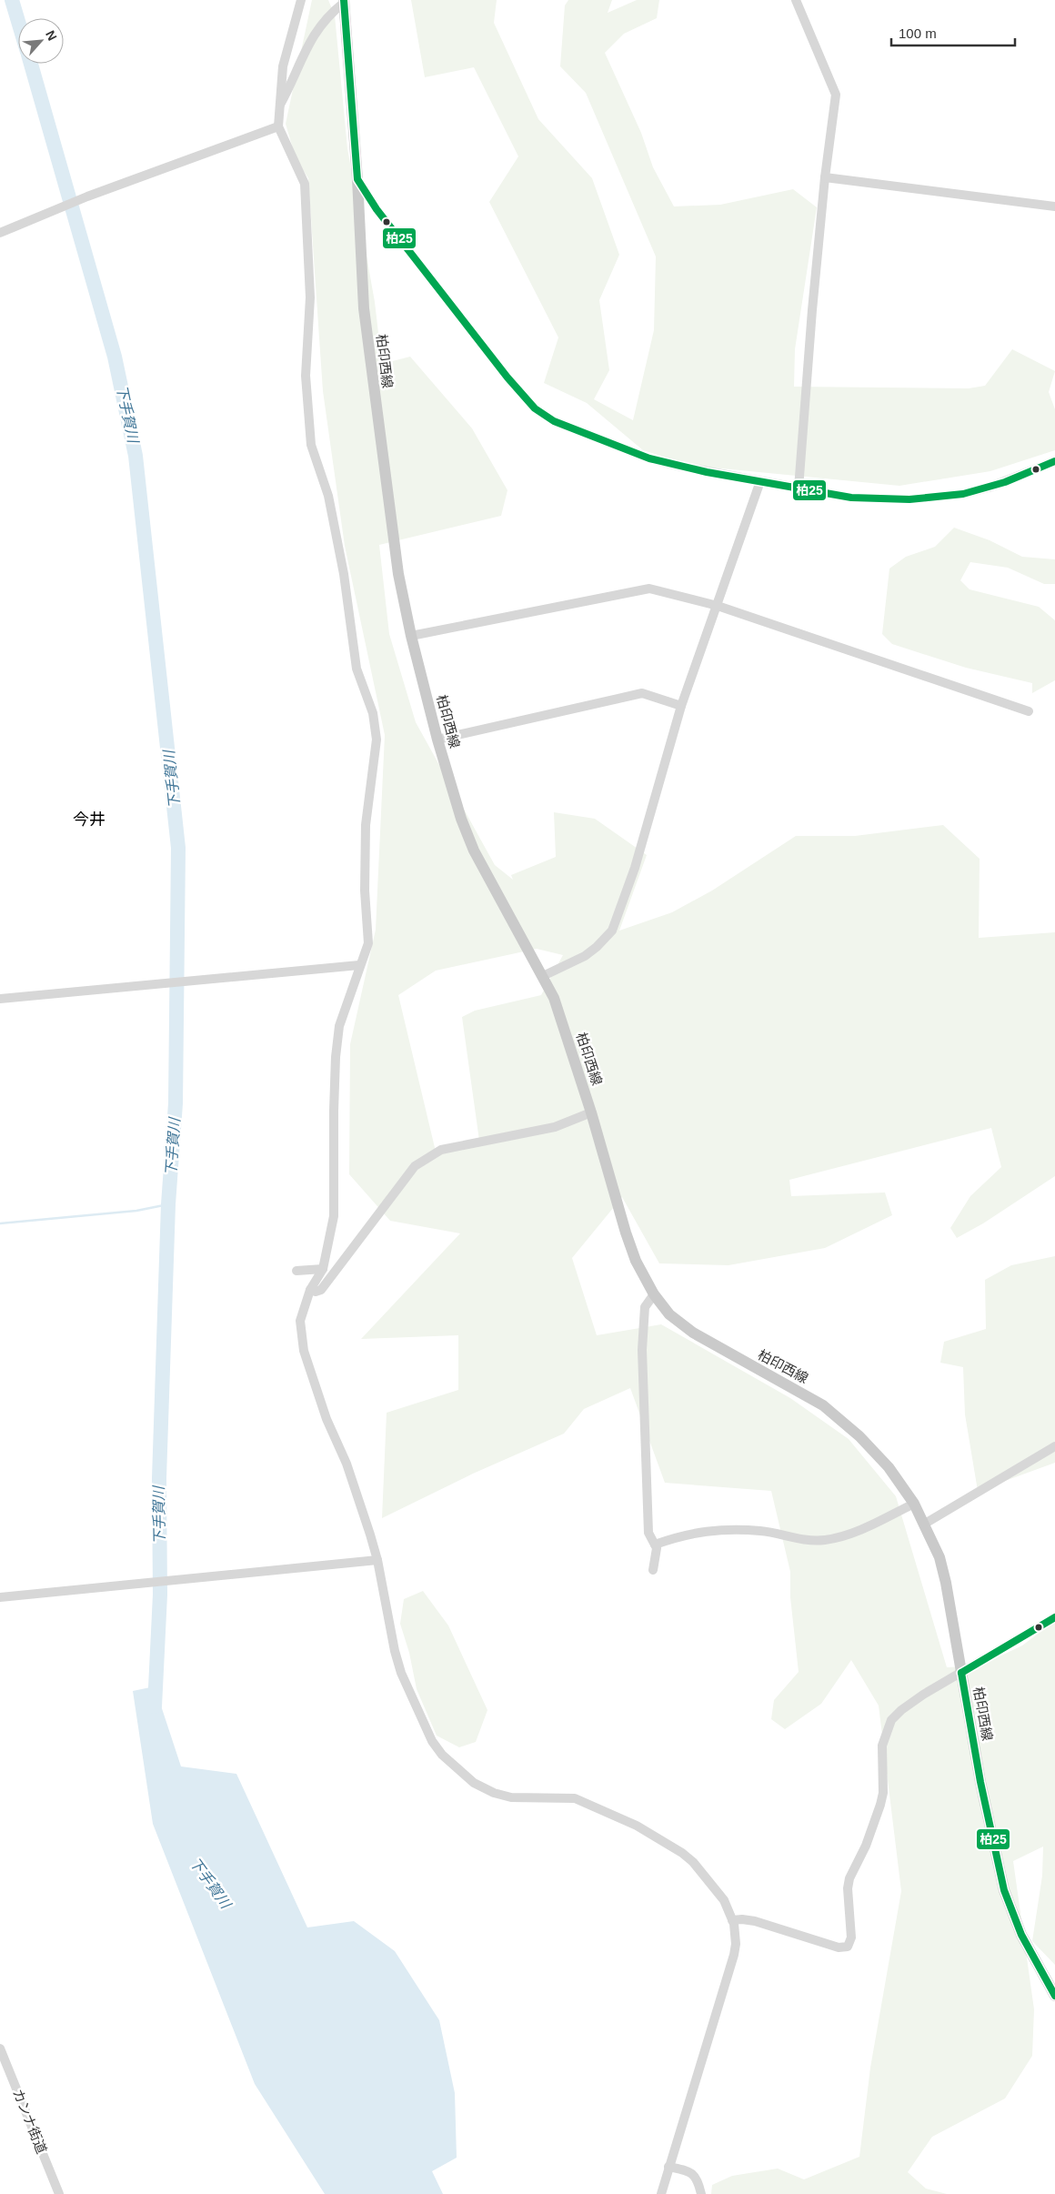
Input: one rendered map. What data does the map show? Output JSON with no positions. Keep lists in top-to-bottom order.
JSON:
{
  "streets": {
    "main road": ["柏印西線"],
    "street": ["カンナ街道"]
  },
  "districts": ["今井"],
  "water": ["下手賀川"],
  "lines": ["transit line 柏25"],
  "scale_bar": "100 m",
  "north": "top right"
}
